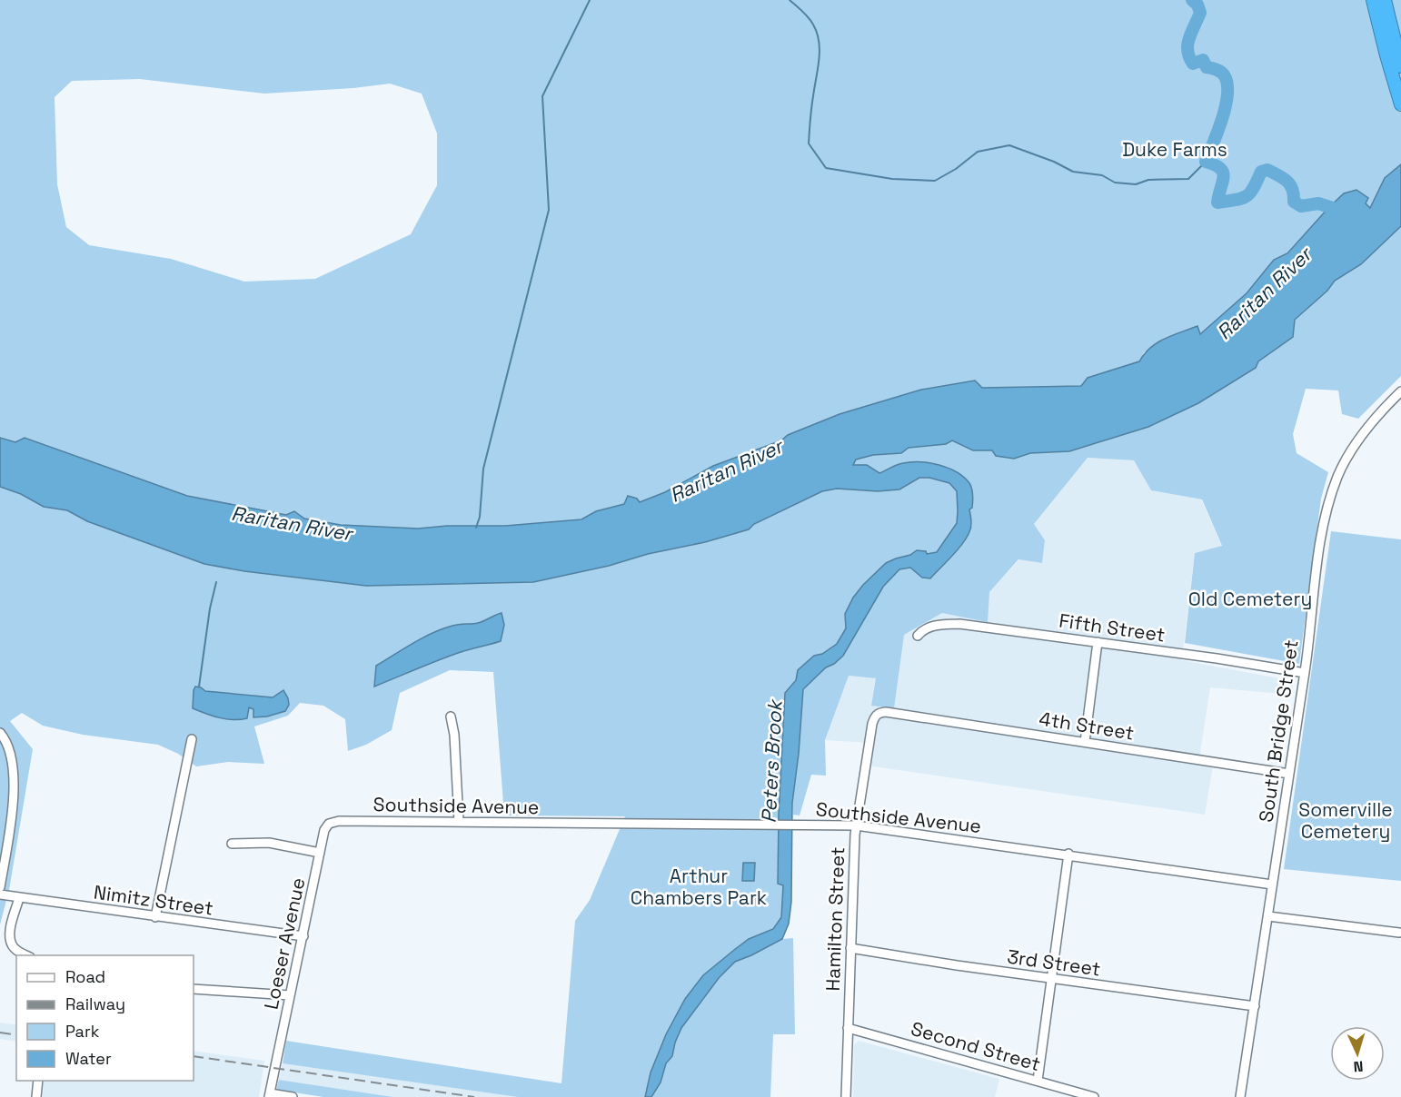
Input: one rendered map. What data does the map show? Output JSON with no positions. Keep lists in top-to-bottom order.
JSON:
{
  "streets": {
    "street": [
      "Fifth Street",
      "4th Street",
      "South Bridge Street",
      "Southside Avenue",
      "Nimitz Street",
      "Hamilton Street",
      "Loeser Avenue",
      "3rd Street",
      "Second Street"
    ]
  },
  "crossings": [
    ["Fifth Street", "South Bridge Street"],
    ["4th Street", "South Bridge Street"],
    ["4th Street", "Hamilton Street"],
    ["South Bridge Street", "Southside Avenue"],
    ["South Bridge Street", "3rd Street"],
    ["Southside Avenue", "Hamilton Street"],
    ["Southside Avenue", "Loeser Avenue"],
    ["Nimitz Street", "Loeser Avenue"],
    ["Hamilton Street", "3rd Street"],
    ["Hamilton Street", "Second Street"]
  ],
  "water": ["Raritan River", "Peters Brook"],
  "parks": [
    "Duke Farms",
    "Old Cemetery",
    "Somerville Cemetery",
    "Arthur Chambers Park"
  ],
  "legend": [
    "Road",
    "Railway",
    "Park",
    "Water"
  ],
  "north": "bottom"
}
